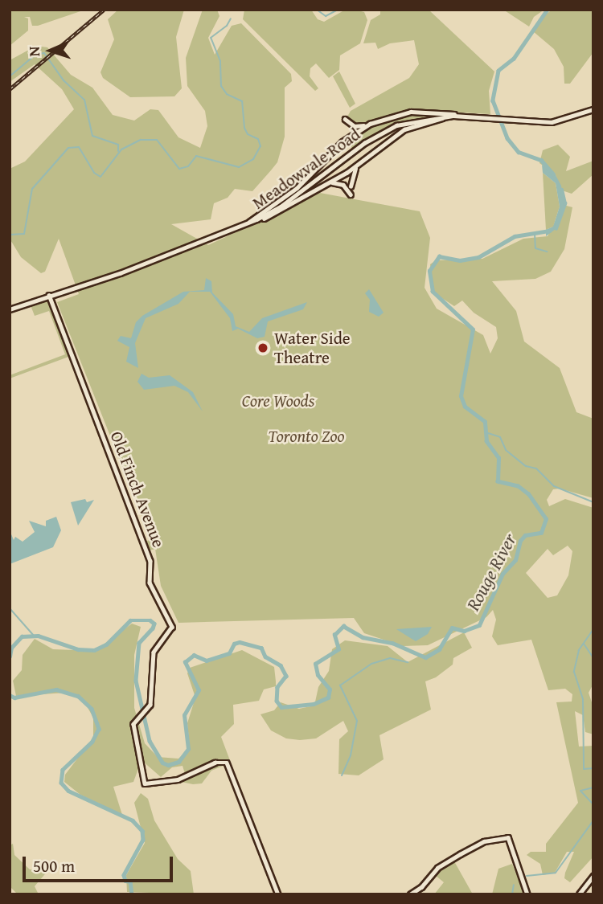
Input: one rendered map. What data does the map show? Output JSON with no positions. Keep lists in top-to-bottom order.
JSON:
{
  "streets": {
    "main road": ["Meadowvale Road", "Old Finch Avenue"]
  },
  "crossings": [
    ["Meadowvale Road", "Old Finch Avenue"]
  ],
  "water": ["Rouge River"],
  "parks": ["Core Woods", "Toronto Zoo"],
  "places": ["Water Side Theatre"],
  "scale_bar": "500 m",
  "north": "left"
}
